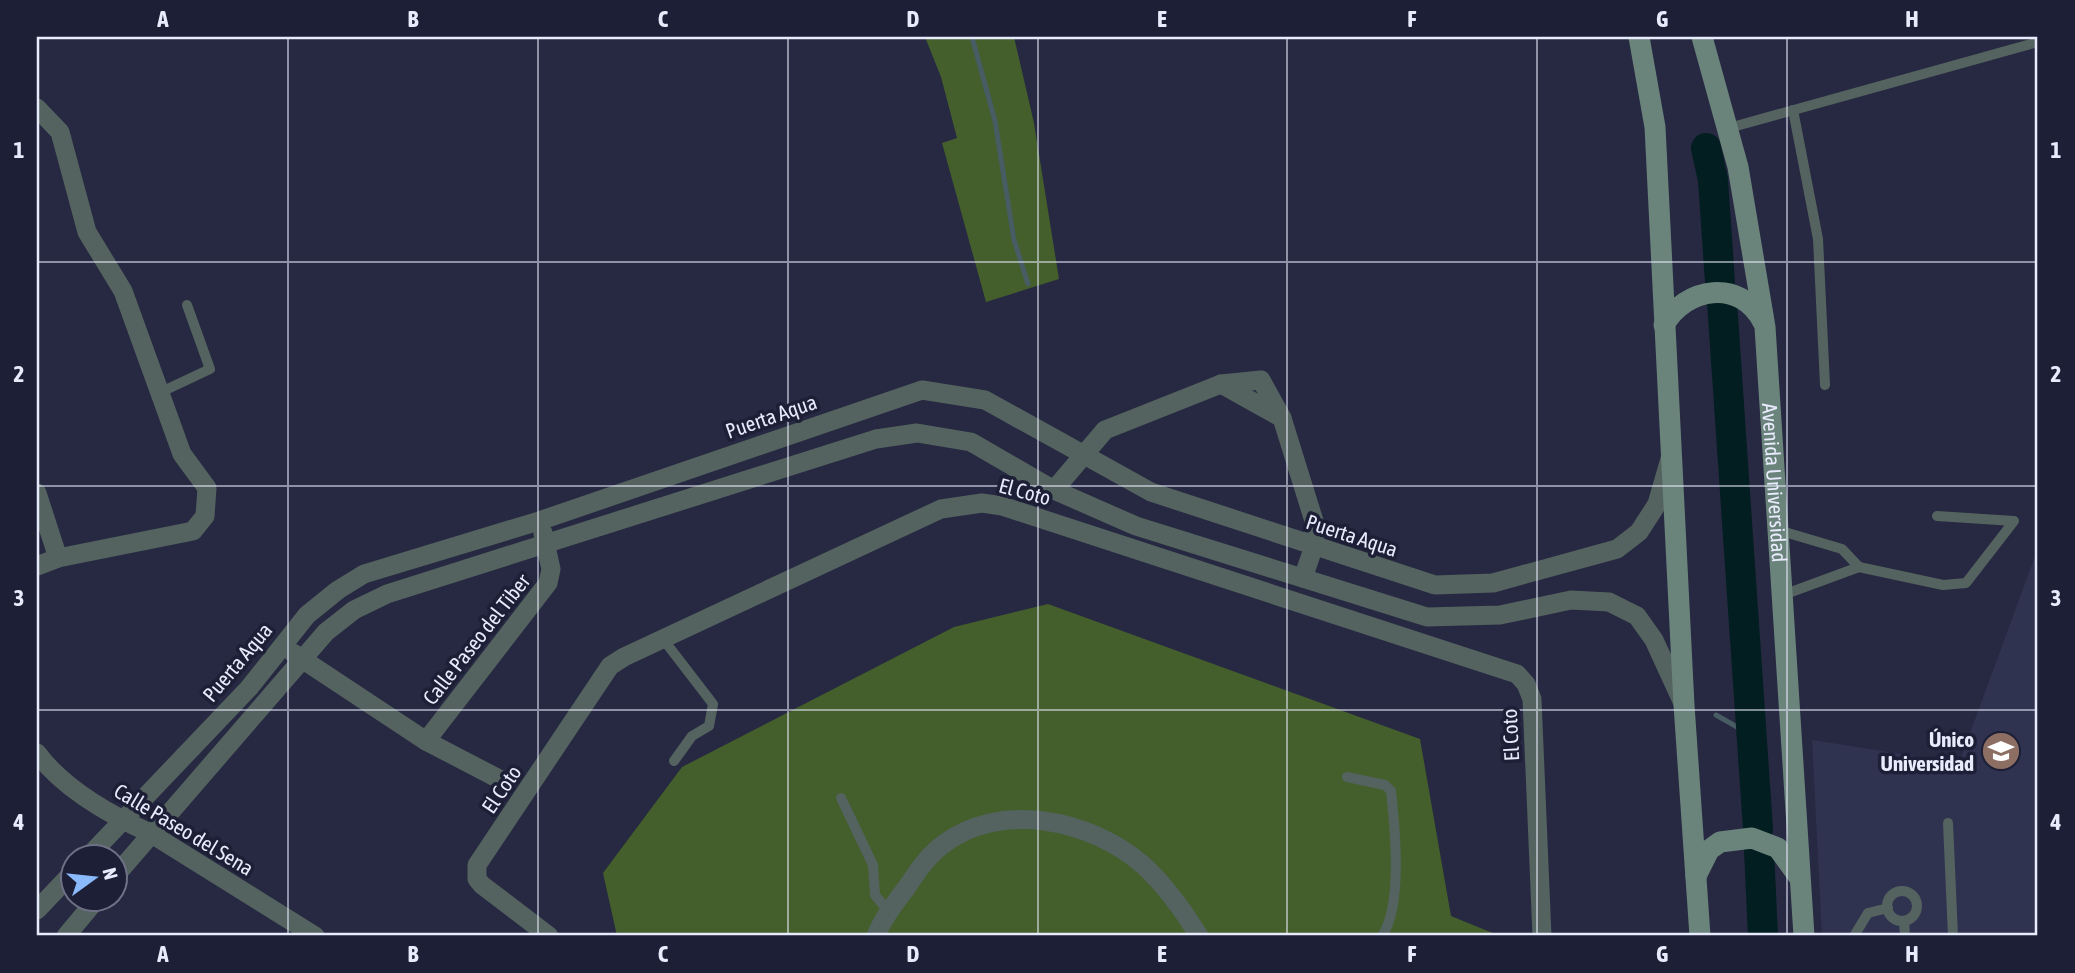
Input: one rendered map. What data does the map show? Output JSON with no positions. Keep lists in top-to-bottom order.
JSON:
{
  "streets": {
    "main road": ["Avenida Universidad"],
    "street": [
      "Puerta Aqua",
      "El Coto",
      "Calle Paseo del Tiber",
      "Calle Paseo del Sena"
    ]
  },
  "crossings": [
    ["Puerta Aqua", "Calle Paseo del Tiber"],
    ["Puerta Aqua", "Calle Paseo del Sena"]
  ],
  "places": {
    "school or university": ["Único Universidad"]
  },
  "north": "right",
  "grid": {
    "columns": [
      "A",
      "B",
      "C",
      "D",
      "E",
      "F",
      "G",
      "H"
    ],
    "rows": [
      "1",
      "2",
      "3",
      "4"
    ]
  }
}
